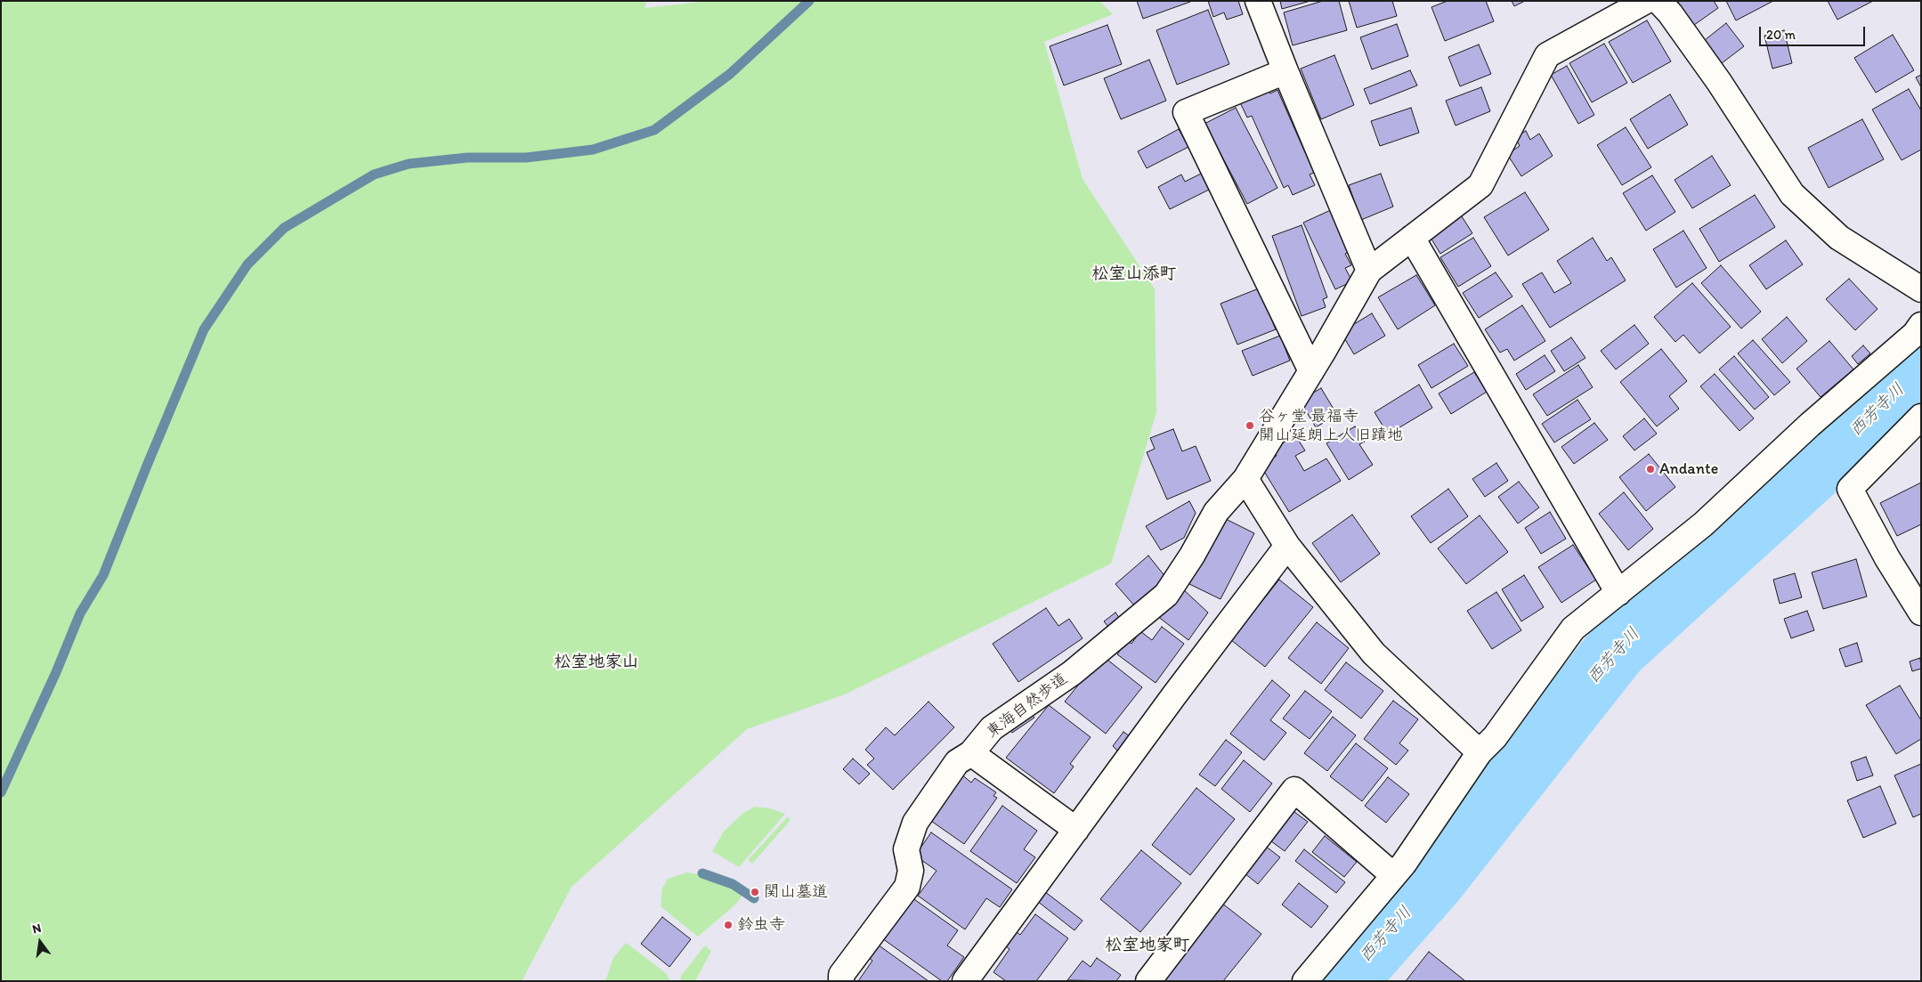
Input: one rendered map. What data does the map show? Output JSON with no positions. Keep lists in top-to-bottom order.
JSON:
{
  "streets": {
    "street": ["東海自然歩道"]
  },
  "districts": ["松室山添町", "松室地家山", "松室地家町"],
  "water": ["西芳寺川"],
  "places": [
    "谷ヶ堂 最福寺 開山延朗上人旧蹟地",
    "Andante",
    "関山墓道",
    "鈴虫寺"
  ],
  "scale_bar": "20 m",
  "north": "top"
}
